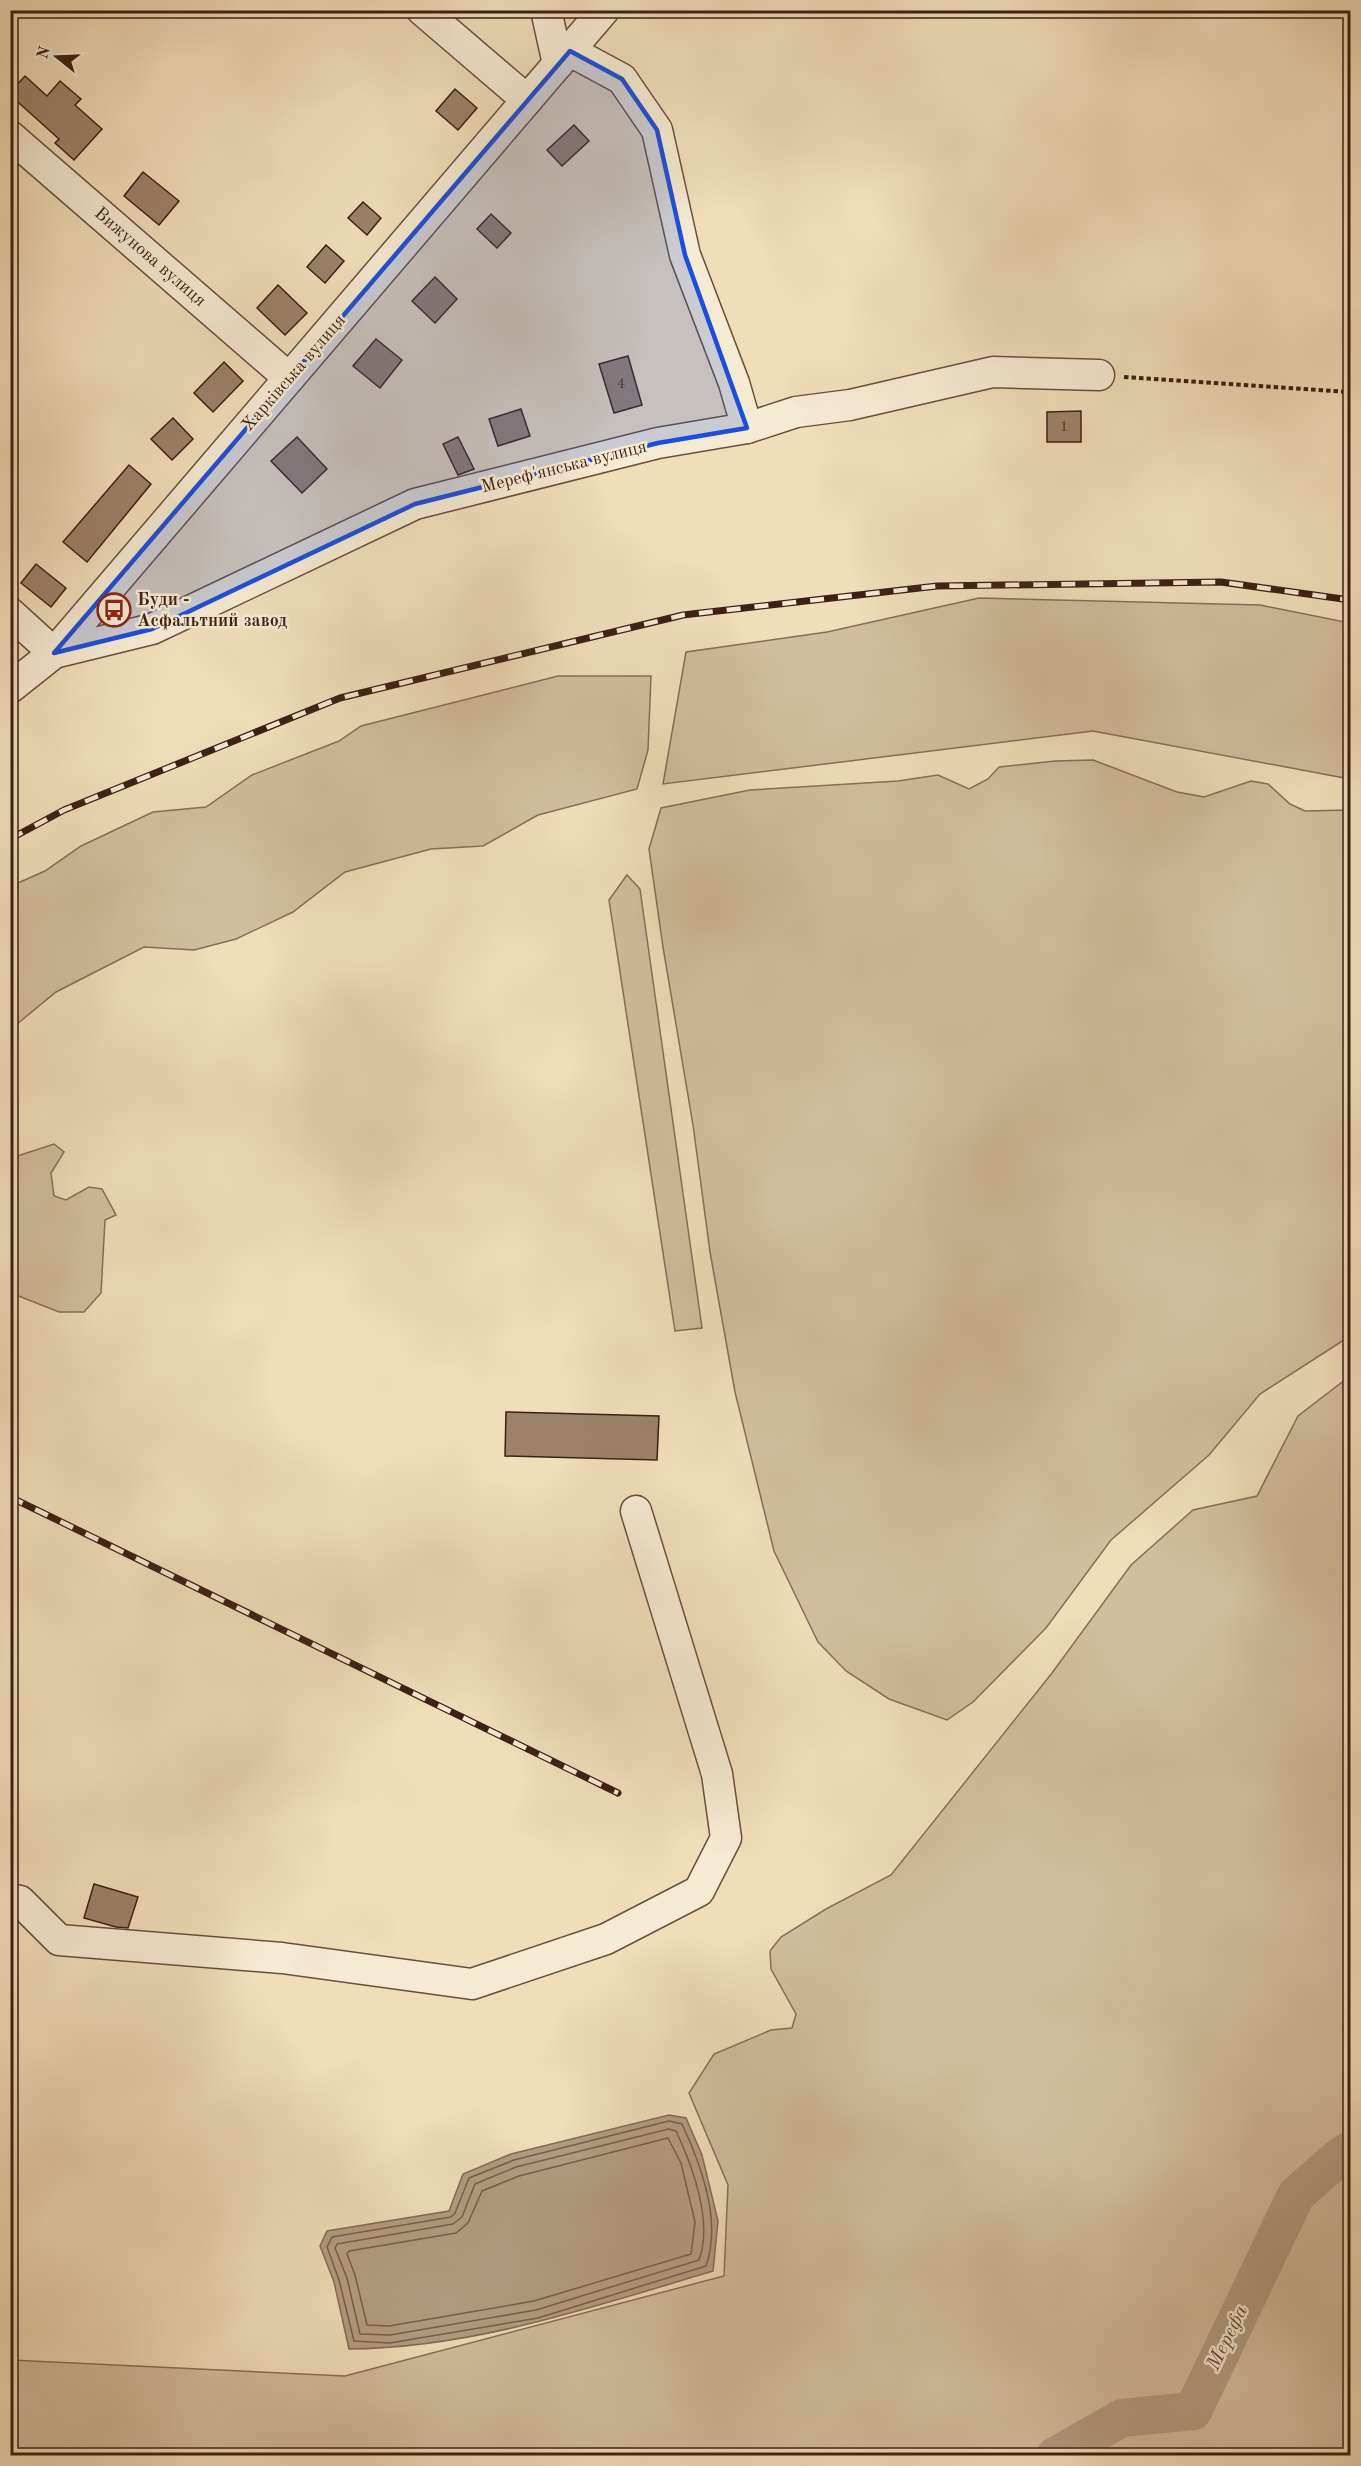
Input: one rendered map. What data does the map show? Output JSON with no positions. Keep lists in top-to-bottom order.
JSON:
{
  "streets": {
    "street": ["Вижунова вулиця", "Харківська вулиця", "Мереф'янська вулиця"]
  },
  "crossings": [
    ["Вижунова вулиця", "Харківська вулиця"],
    ["Харківська вулиця", "Мереф'янська вулиця"]
  ],
  "water": ["Мерефа"],
  "places": {
    "bus stop": ["Буди - Асфальтний завод"]
  },
  "house_numbers": ["4", "1"],
  "north": "left"
}
